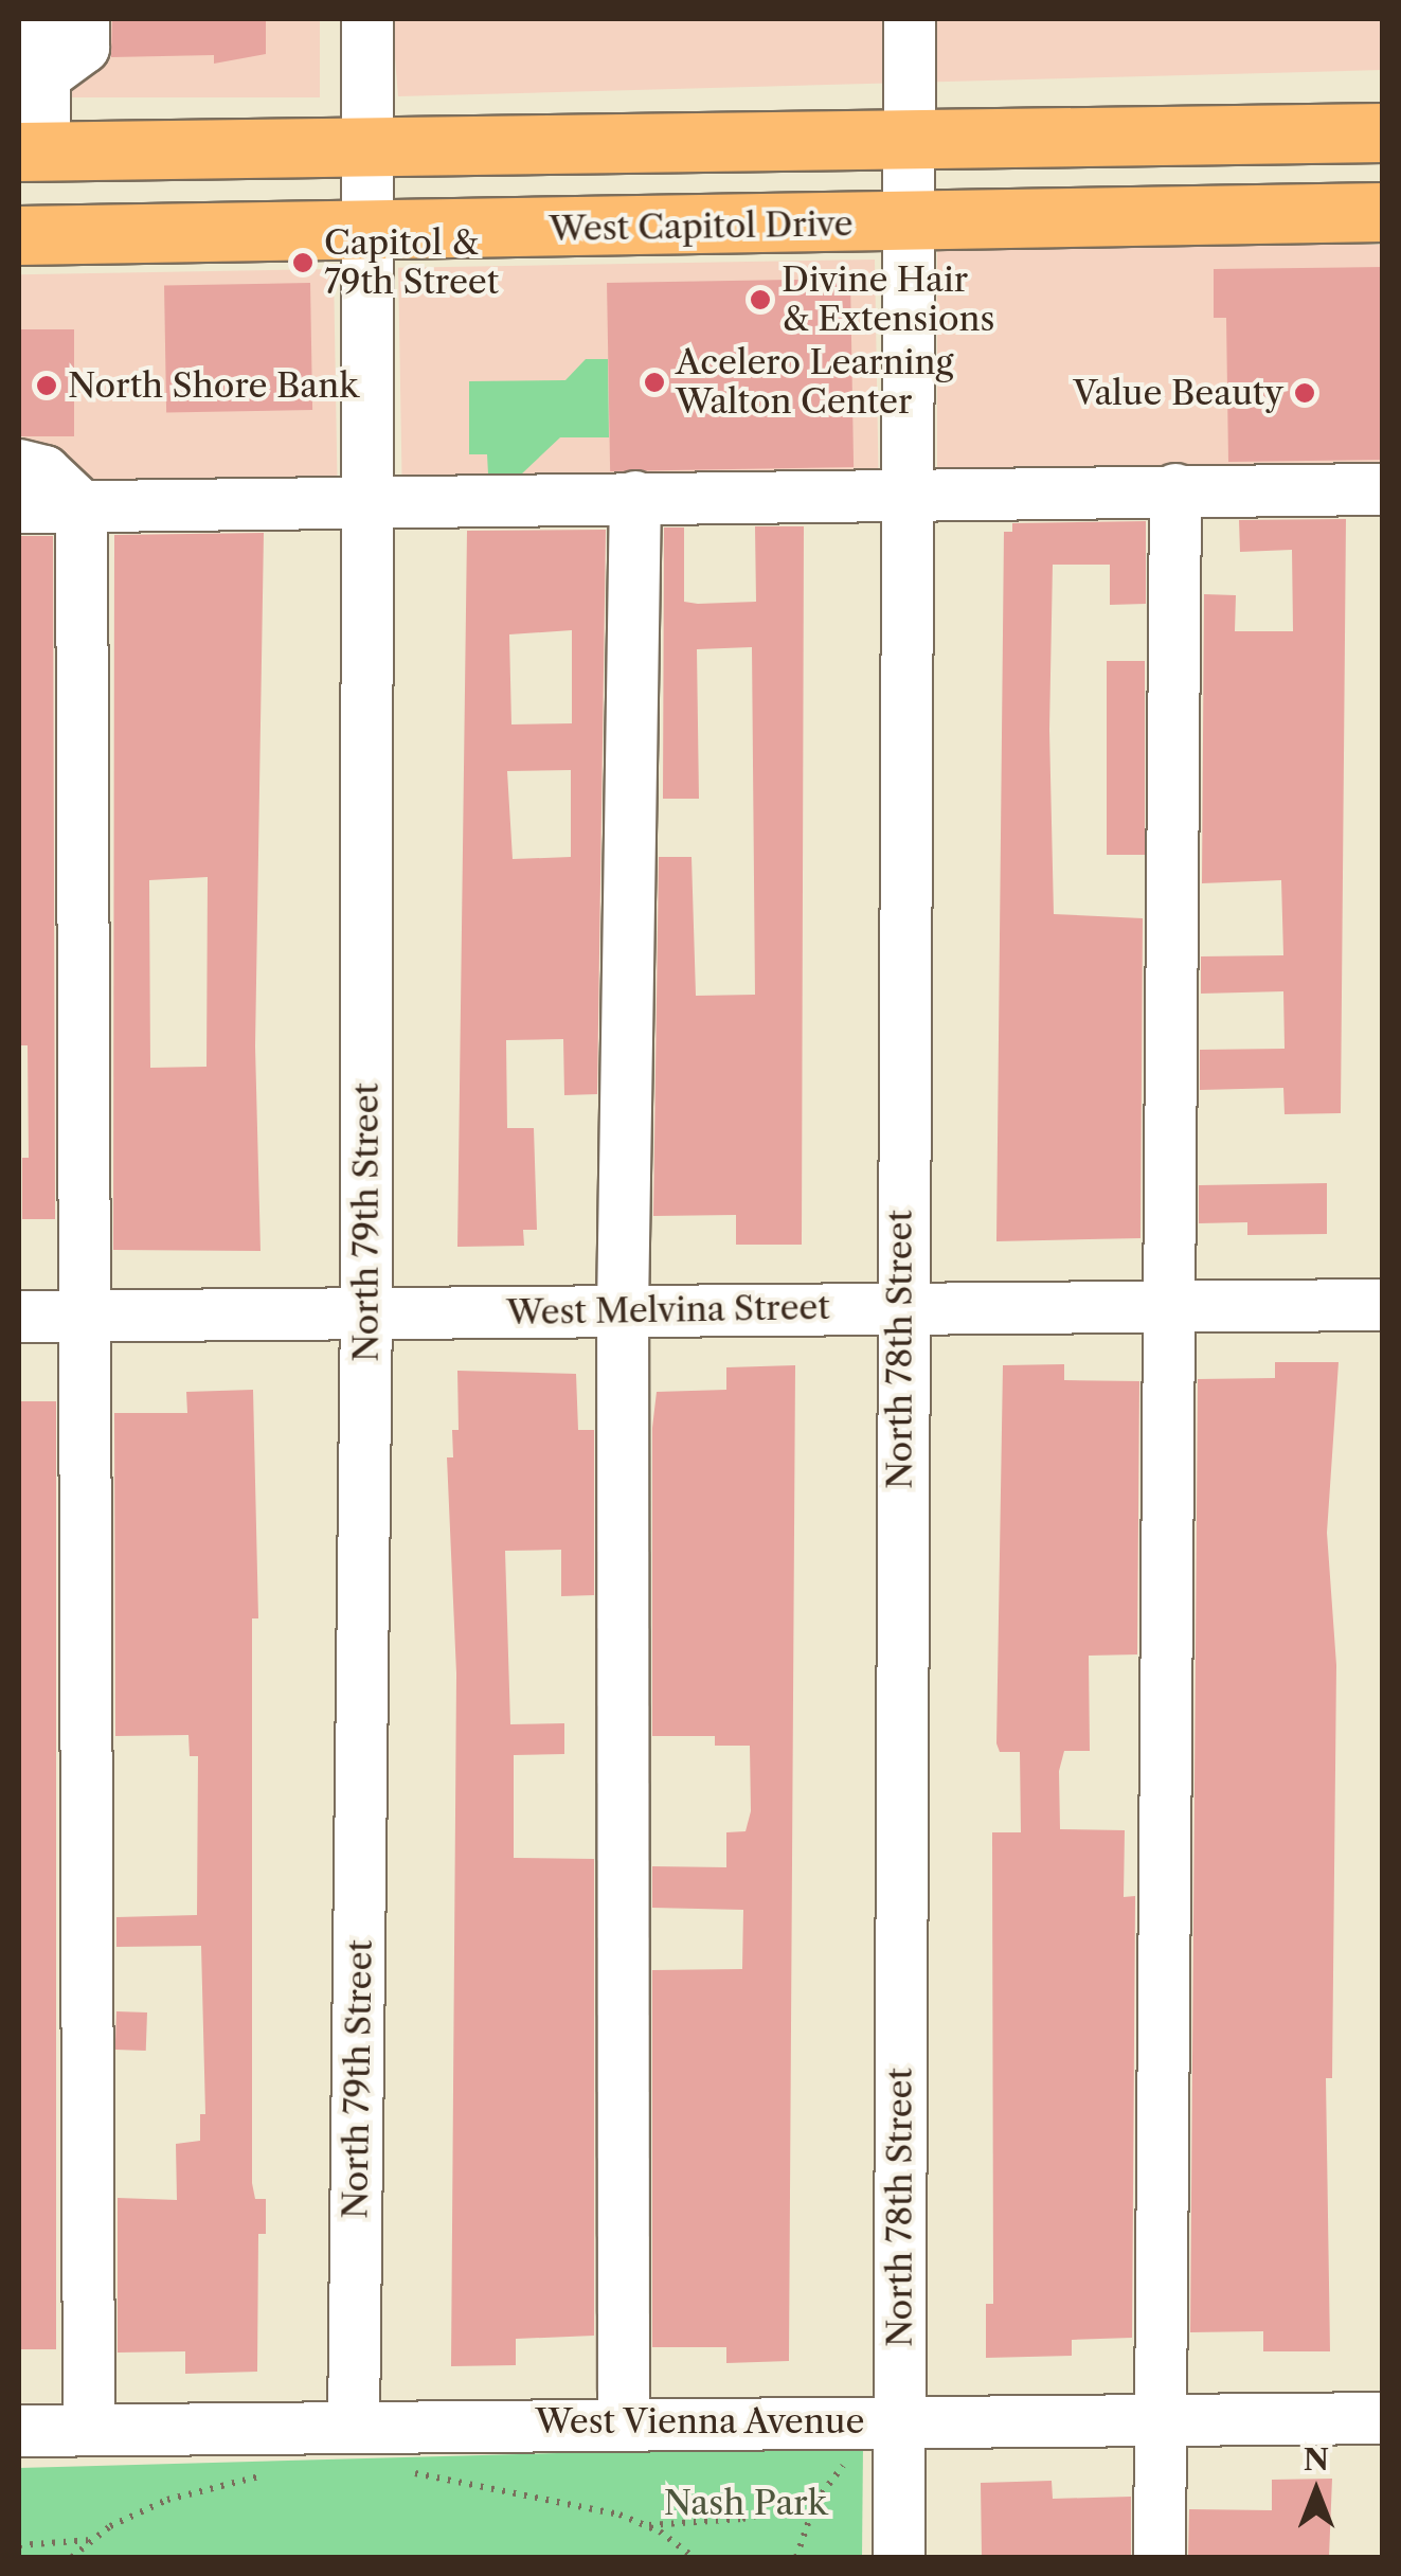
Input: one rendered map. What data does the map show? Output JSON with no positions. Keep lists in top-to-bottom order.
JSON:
{
  "streets": {
    "main road": ["West Capitol Drive"],
    "street": [
      "North 79th Street",
      "West Melvina Street",
      "North 78th Street",
      "West Vienna Avenue"
    ]
  },
  "crossings": [
    ["West Capitol Drive", "North 79th Street"],
    ["West Capitol Drive", "North 78th Street"],
    ["North 79th Street", "West Melvina Street"],
    ["North 79th Street", "West Vienna Avenue"],
    ["West Melvina Street", "North 78th Street"],
    ["North 78th Street", "West Vienna Avenue"]
  ],
  "parks": ["Nash Park"],
  "places": [
    "Capitol & 79th Street",
    "Divine Hair & Extensions",
    "Acelero Learning Walton Center",
    "North Shore Bank",
    "Value Beauty"
  ],
  "north": "top"
}
